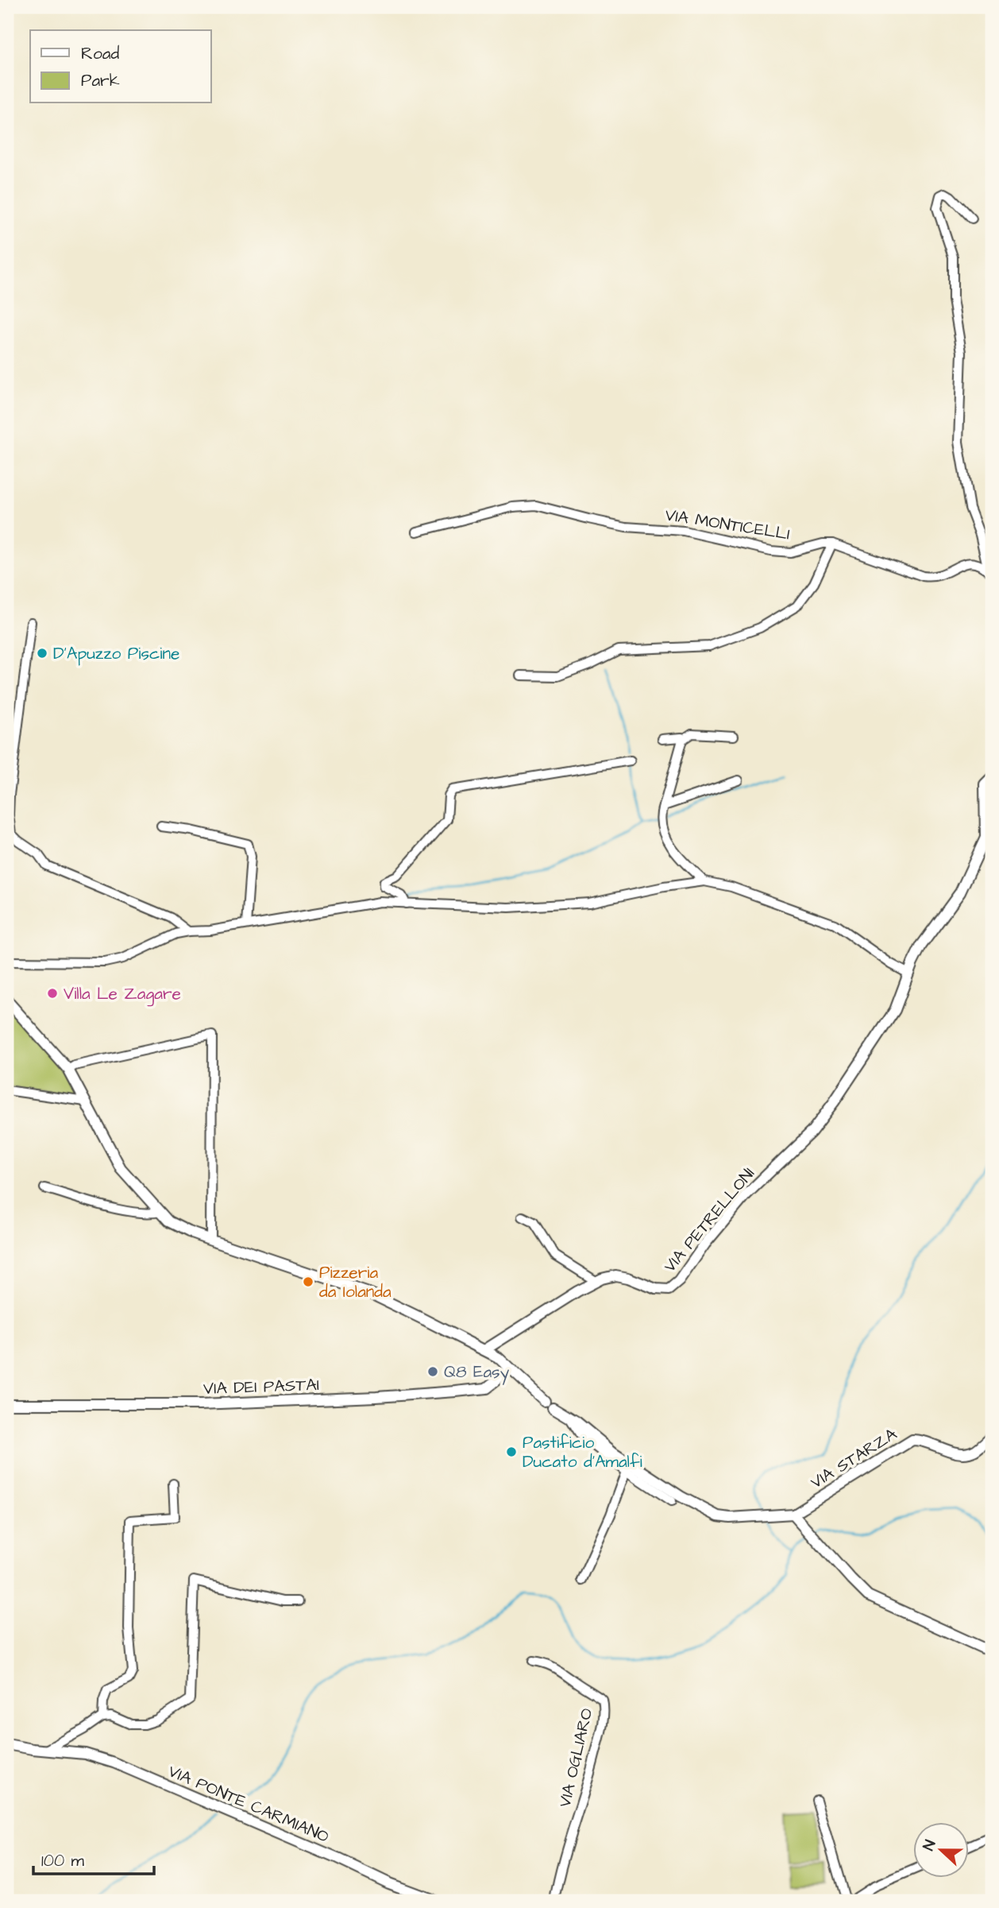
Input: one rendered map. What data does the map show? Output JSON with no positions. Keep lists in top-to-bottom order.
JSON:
{
  "streets": {
    "street": [
      "VIA MONTICELLI",
      "VIA PETRELLONI",
      "VIA DEI PASTAI",
      "VIA STARZA",
      "VIA OGLIARO",
      "VIA PONTE CARMIANO"
    ]
  },
  "places": [
    "D'Apuzzo Piscine",
    "Villa Le Zagare",
    "Pizzeria da Iolanda",
    "Q8 Easy",
    "Pastificio Ducato d'Amalfi"
  ],
  "legend": ["Road", "Park"],
  "scale_bar": "100 m",
  "north": "left"
}
